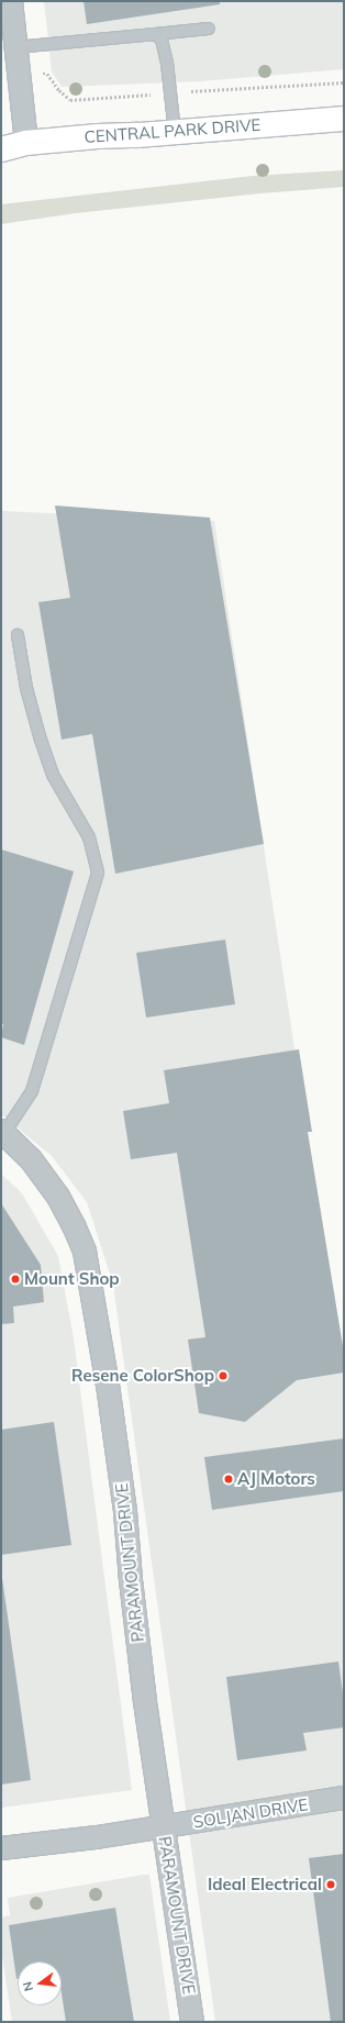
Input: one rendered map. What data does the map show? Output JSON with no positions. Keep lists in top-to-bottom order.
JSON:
{
  "streets": {
    "main road": ["CENTRAL PARK DRIVE"],
    "street": ["PARAMOUNT DRIVE", "SOLJAN DRIVE"]
  },
  "crossings": [
    ["PARAMOUNT DRIVE", "SOLJAN DRIVE"]
  ],
  "places": [
    "Mount Shop",
    "Resene ColorShop",
    "AJ Motors",
    "Ideal Electrical"
  ],
  "north": "left"
}
